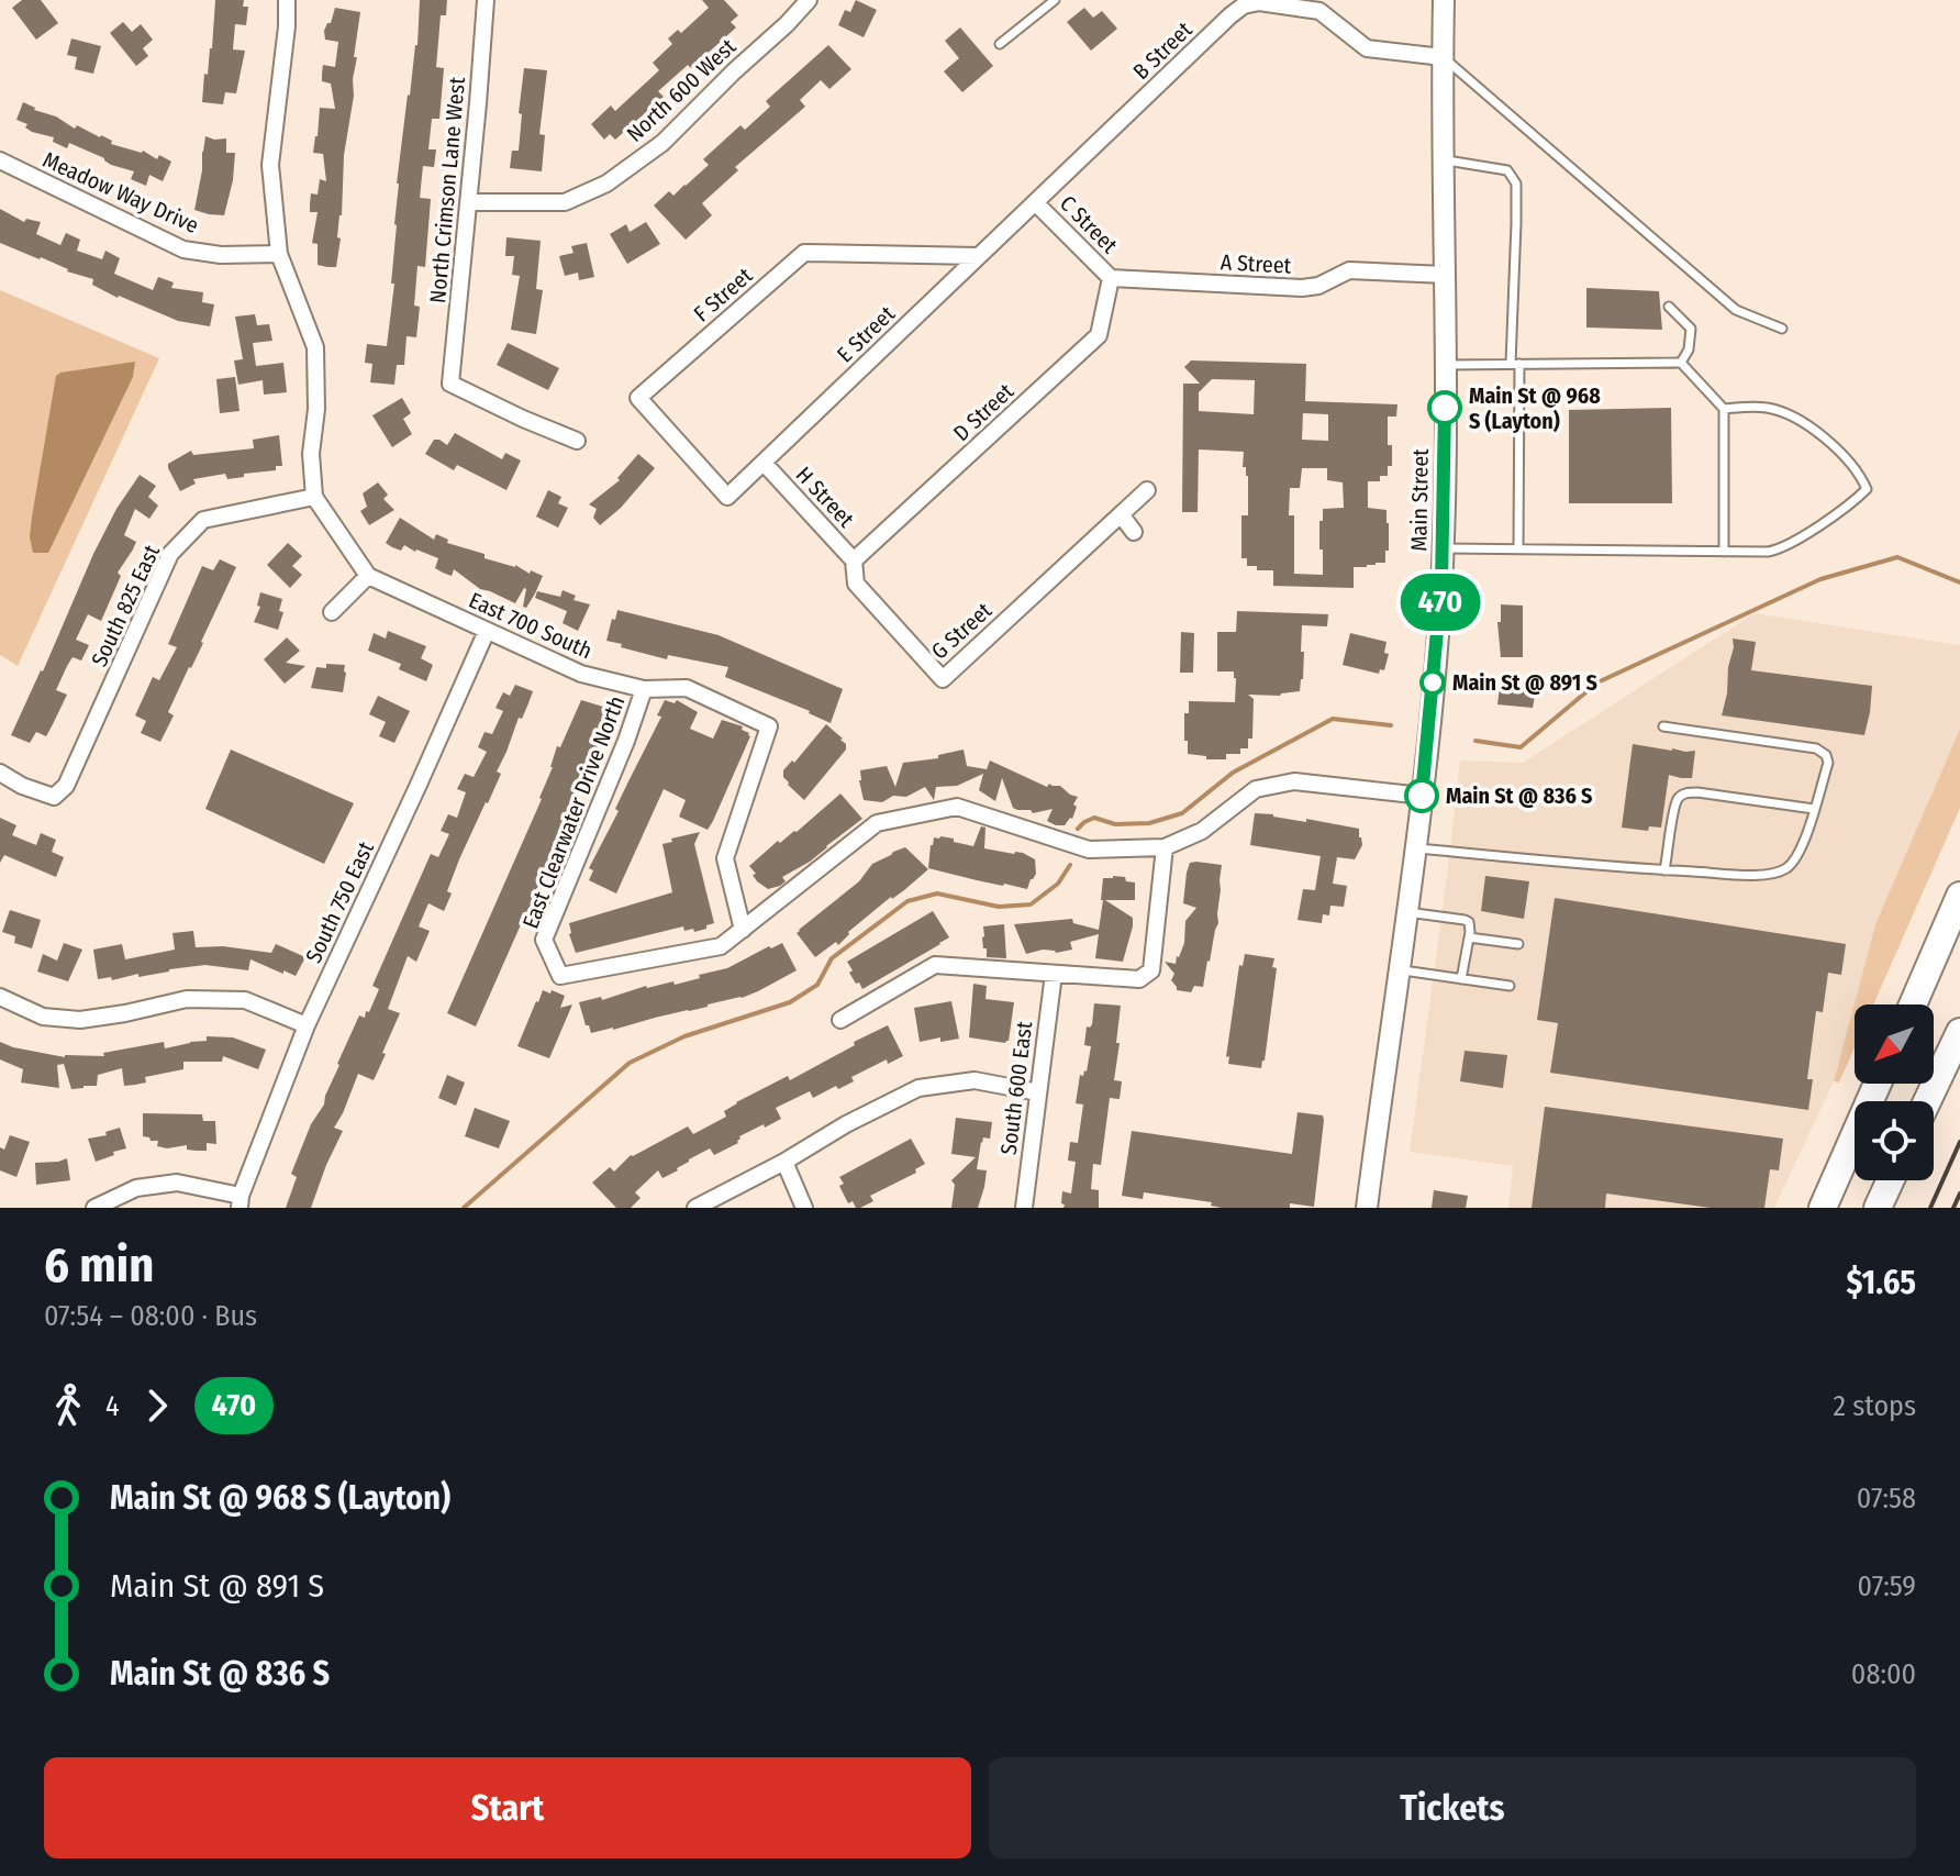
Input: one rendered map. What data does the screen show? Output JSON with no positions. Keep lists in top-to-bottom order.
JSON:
{
  "streets": {
    "main road": ["Main Street"],
    "street": [
      "B Street",
      "North 600 West",
      "North Crimson Lane West",
      "Meadow Way Drive",
      "C Street",
      "A Street",
      "F Street",
      "E Street",
      "D Street",
      "H Street",
      "South 825 East",
      "East 700 South",
      "G Street",
      "East Clearwater Drive North",
      "South 750 East",
      "South 600 East"
    ]
  },
  "crossings": [
    ["B Street", "C Street"],
    ["B Street", "E Street"],
    ["B Street", "Main Street"],
    ["North 600 West", "North Crimson Lane West"],
    ["C Street", "A Street"],
    ["C Street", "E Street"],
    ["C Street", "D Street"],
    ["A Street", "D Street"],
    ["A Street", "Main Street"],
    ["F Street", "E Street"],
    ["E Street", "H Street"],
    ["D Street", "H Street"],
    ["D Street", "G Street"],
    ["H Street", "G Street"],
    ["East 700 South", "East Clearwater Drive North"],
    ["East 700 South", "South 750 East"]
  ],
  "places": ["Main St @ 968 S (Layton)", "Main St @ 891 S", "Main St @ 836 S"],
  "lines": ["bus line 470"],
  "north": "bottom left",
  "page": {
    "on_map": "470",
    "heading": ["6 min", "07:54 – 08:00 · Bus", "$1.65"],
    "legs": ["4", "470", "2 stops"],
    "list": [
      {
        "name": "Main St @ 968 S (Layton)",
        "value": "07:58"
      },
      {
        "name": "Main St @ 891 S",
        "value": "07:59"
      },
      {
        "name": "Main St @ 836 S",
        "value": "08:00"
      }
    ],
    "buttons": ["Start", "Tickets"]
  }
}
